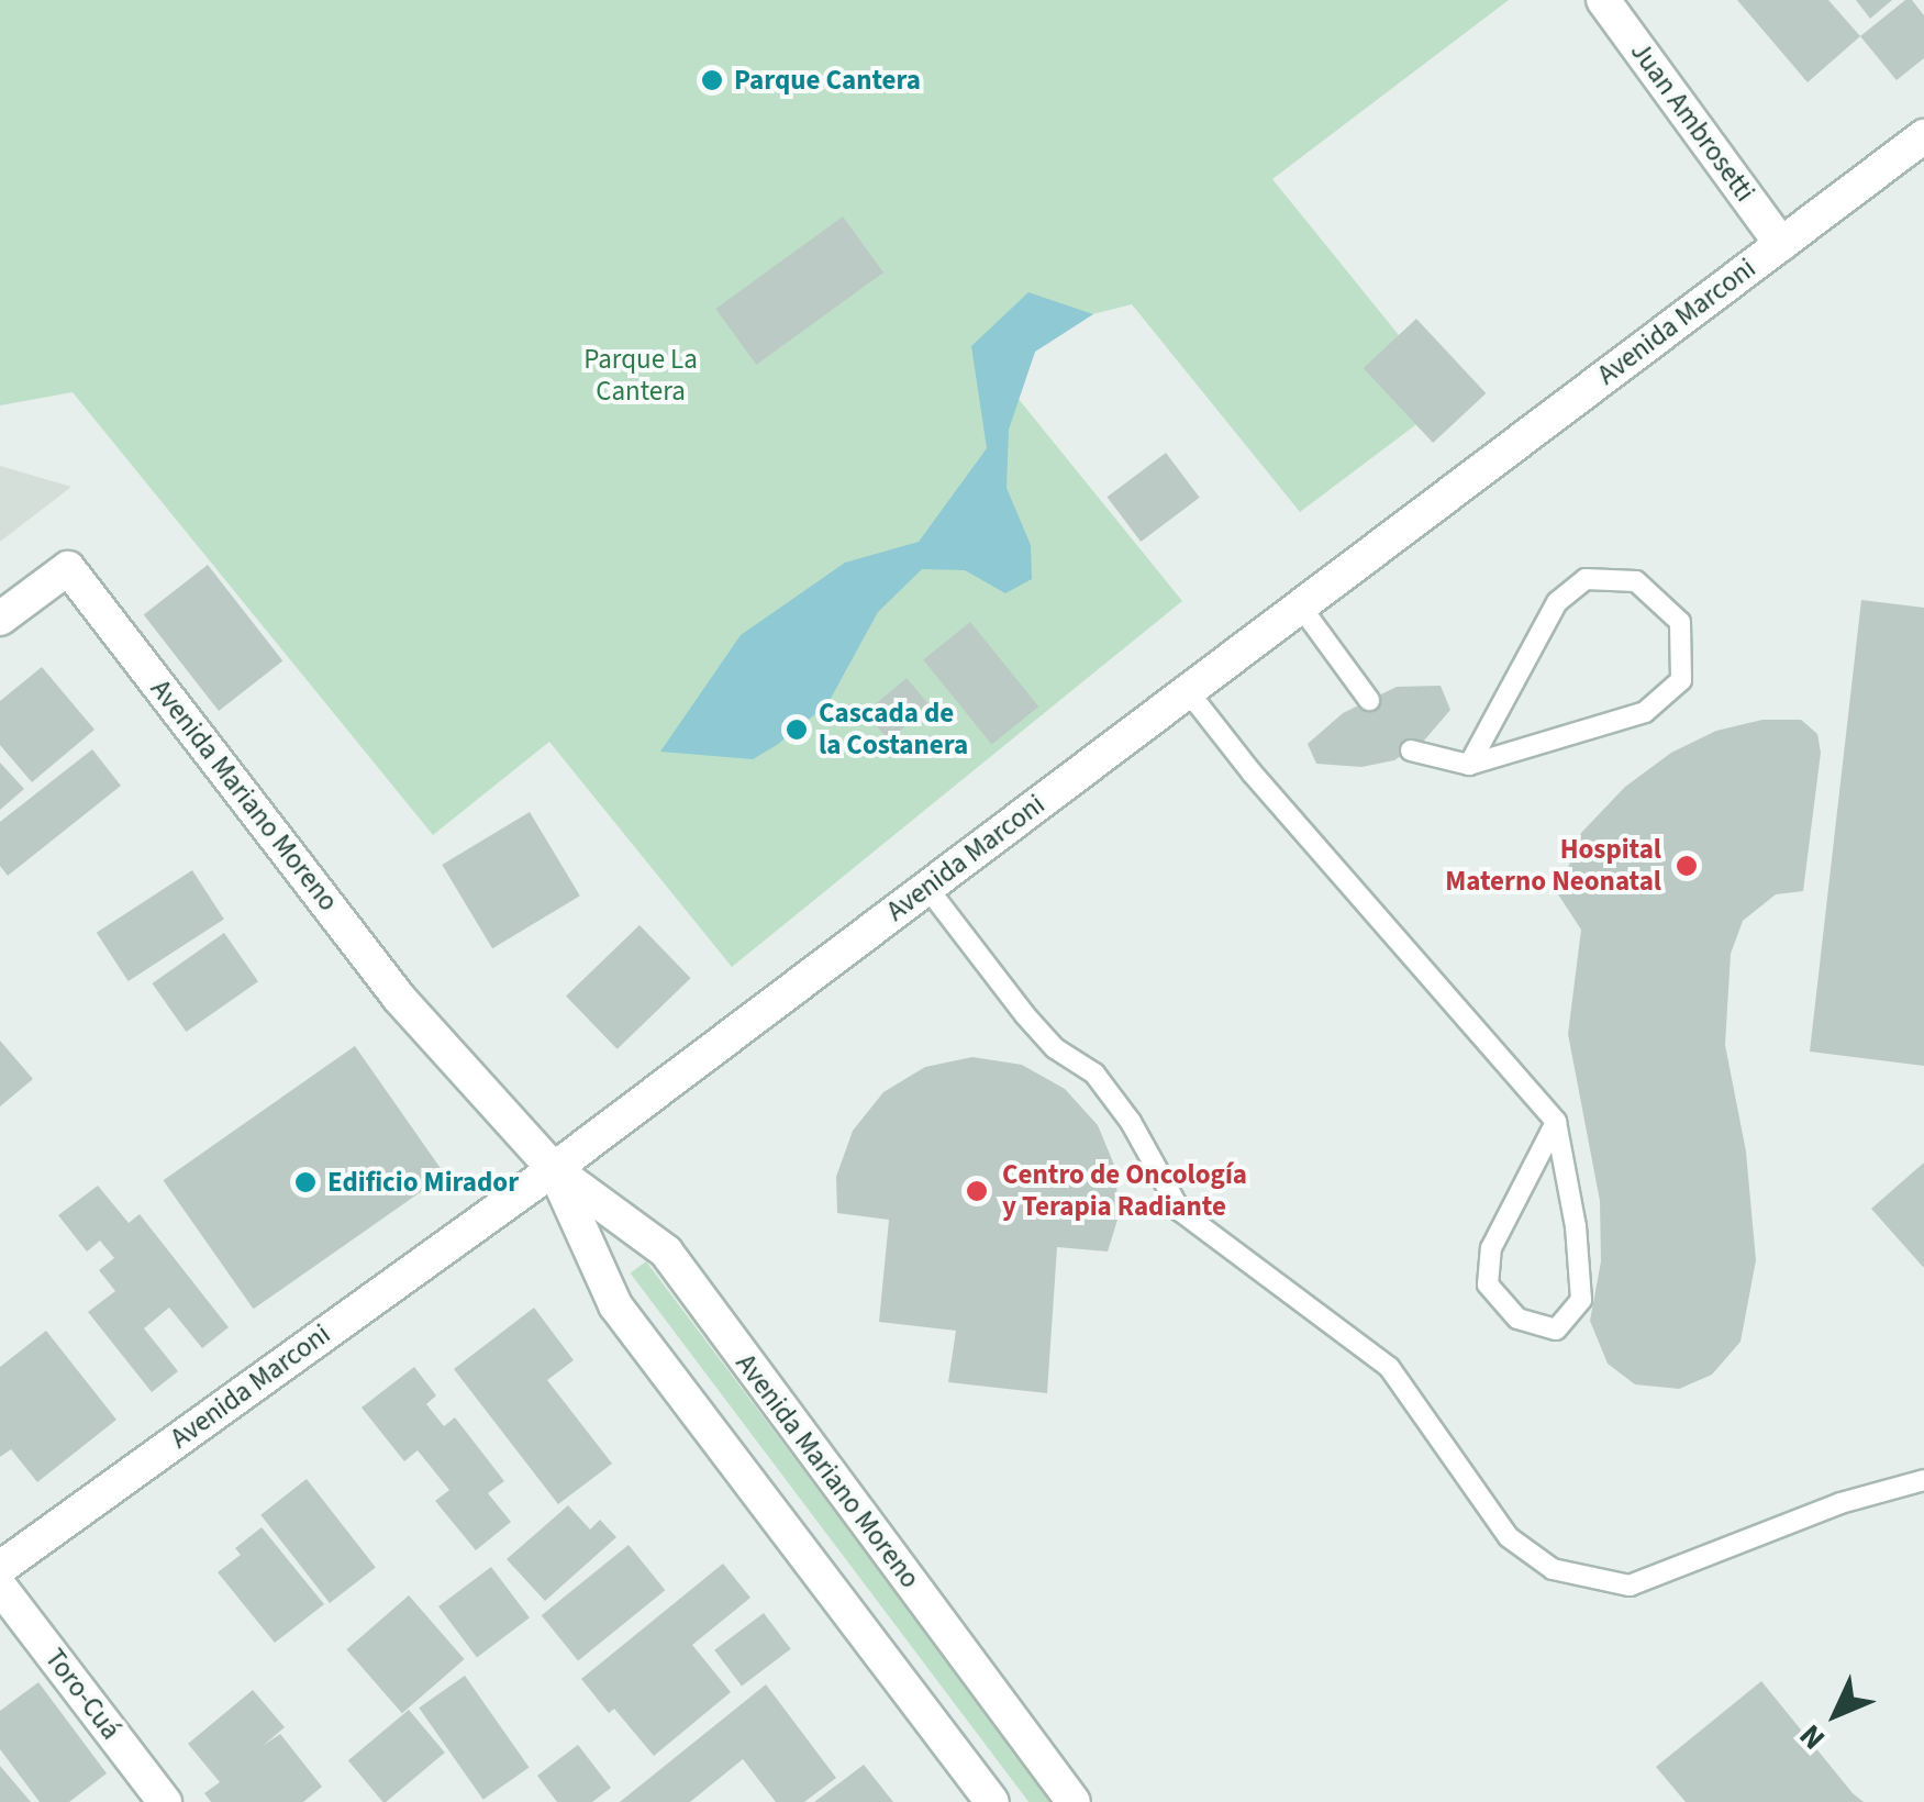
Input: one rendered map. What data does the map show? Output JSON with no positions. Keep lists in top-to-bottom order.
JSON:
{
  "streets": {
    "main road": [
      "Juan Ambrosetti",
      "Avenida Marconi",
      "Avenida Mariano Moreno",
      "Toro-Cuá"
    ]
  },
  "crossings": [
    ["Juan Ambrosetti", "Avenida Marconi"],
    ["Avenida Marconi", "Avenida Mariano Moreno"]
  ],
  "parks": ["Parque La Cantera"],
  "places": [
    "Parque Cantera",
    "Cascada de la Costanera",
    "Hospital Materno Neonatal",
    "Edificio Mirador",
    "Centro de Oncología y Terapia Radiante"
  ],
  "north": "bottom left"
}
